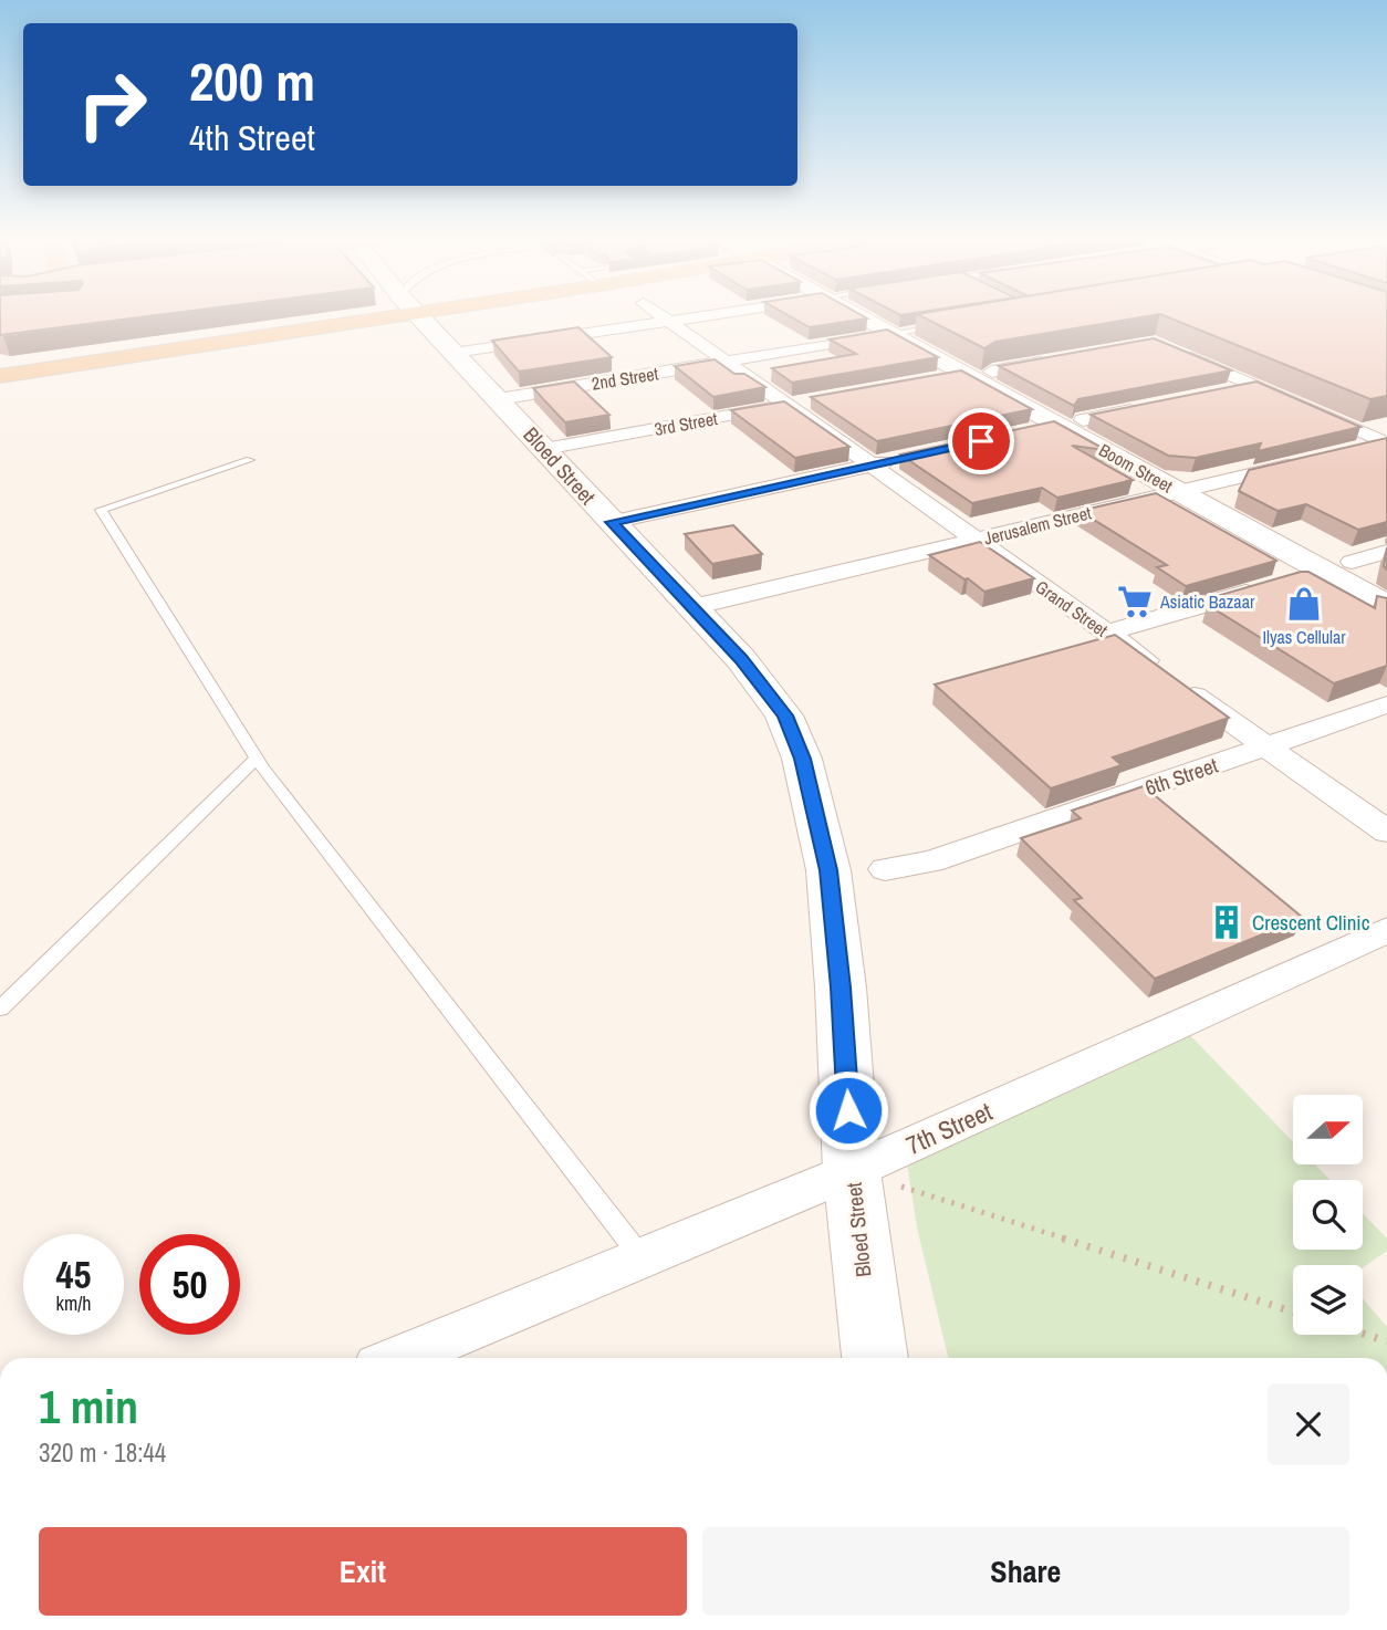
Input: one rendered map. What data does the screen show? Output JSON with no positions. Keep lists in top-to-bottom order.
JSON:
{
  "streets": {
    "main road": ["Bloed Street", "Boom Street"],
    "street": [
      "2nd Street",
      "3rd Street",
      "Jerusalem Street",
      "Grand Street",
      "6th Street",
      "7th Street"
    ]
  },
  "crossings": [
    ["2nd Street", "Bloed Street"],
    ["2nd Street", "Boom Street"],
    ["2nd Street", "Grand Street"],
    ["3rd Street", "Bloed Street"],
    ["3rd Street", "Grand Street"],
    ["Bloed Street", "Jerusalem Street"],
    ["Bloed Street", "7th Street"],
    ["Boom Street", "Jerusalem Street"],
    ["Jerusalem Street", "Grand Street"],
    ["Grand Street", "6th Street"]
  ],
  "places": {
    "supermarket": ["Asiatic Bazaar"],
    "shop": ["Ilyas Cellular"],
    "building": ["Crescent Clinic"]
  },
  "north": "right",
  "page": {
    "turn": ["200 m", "4th Street"],
    "speed": "45 km/h",
    "limit": "50",
    "heading": ["1 min", "320 m · 18:44"],
    "buttons": ["Exit", "Share"]
  }
}
